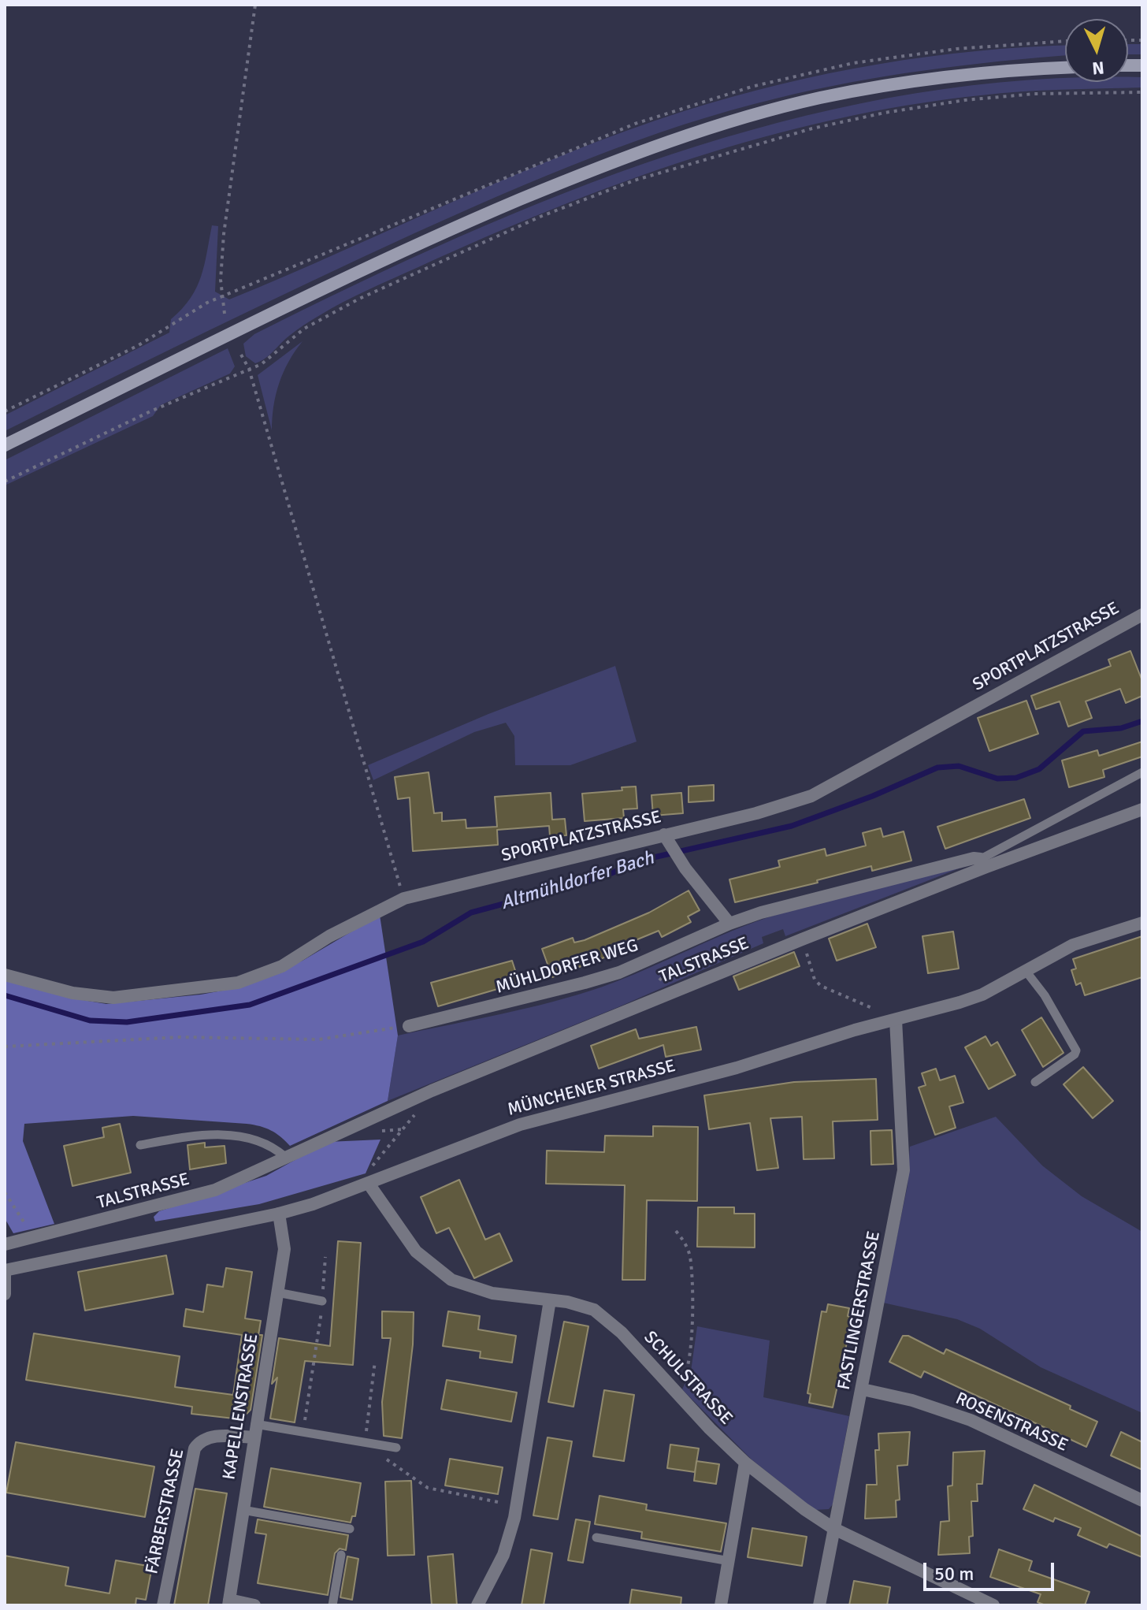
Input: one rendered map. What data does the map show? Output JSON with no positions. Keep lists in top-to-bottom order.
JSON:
{
  "streets": {
    "street": [
      "SPORTPLATZSTRASSE",
      "TALSTRASSE",
      "MÜHLDORFER WEG",
      "MÜNCHENER STRASSE",
      "FASTLINGERSTRASSE",
      "SCHULSTRASSE",
      "KAPELLENSTRASSE",
      "ROSENSTRASSE",
      "FÄRBERSTRASSE"
    ]
  },
  "crossings": [
    ["TALSTRASSE", "MÜHLDORFER WEG"],
    ["MÜNCHENER STRASSE", "FASTLINGERSTRASSE"],
    ["MÜNCHENER STRASSE", "SCHULSTRASSE"],
    ["MÜNCHENER STRASSE", "KAPELLENSTRASSE"],
    ["FASTLINGERSTRASSE", "SCHULSTRASSE"],
    ["FASTLINGERSTRASSE", "ROSENSTRASSE"],
    ["KAPELLENSTRASSE", "FÄRBERSTRASSE"]
  ],
  "water": ["Altmühldorfer Bach"],
  "scale_bar": "50 m",
  "north": "bottom"
}
